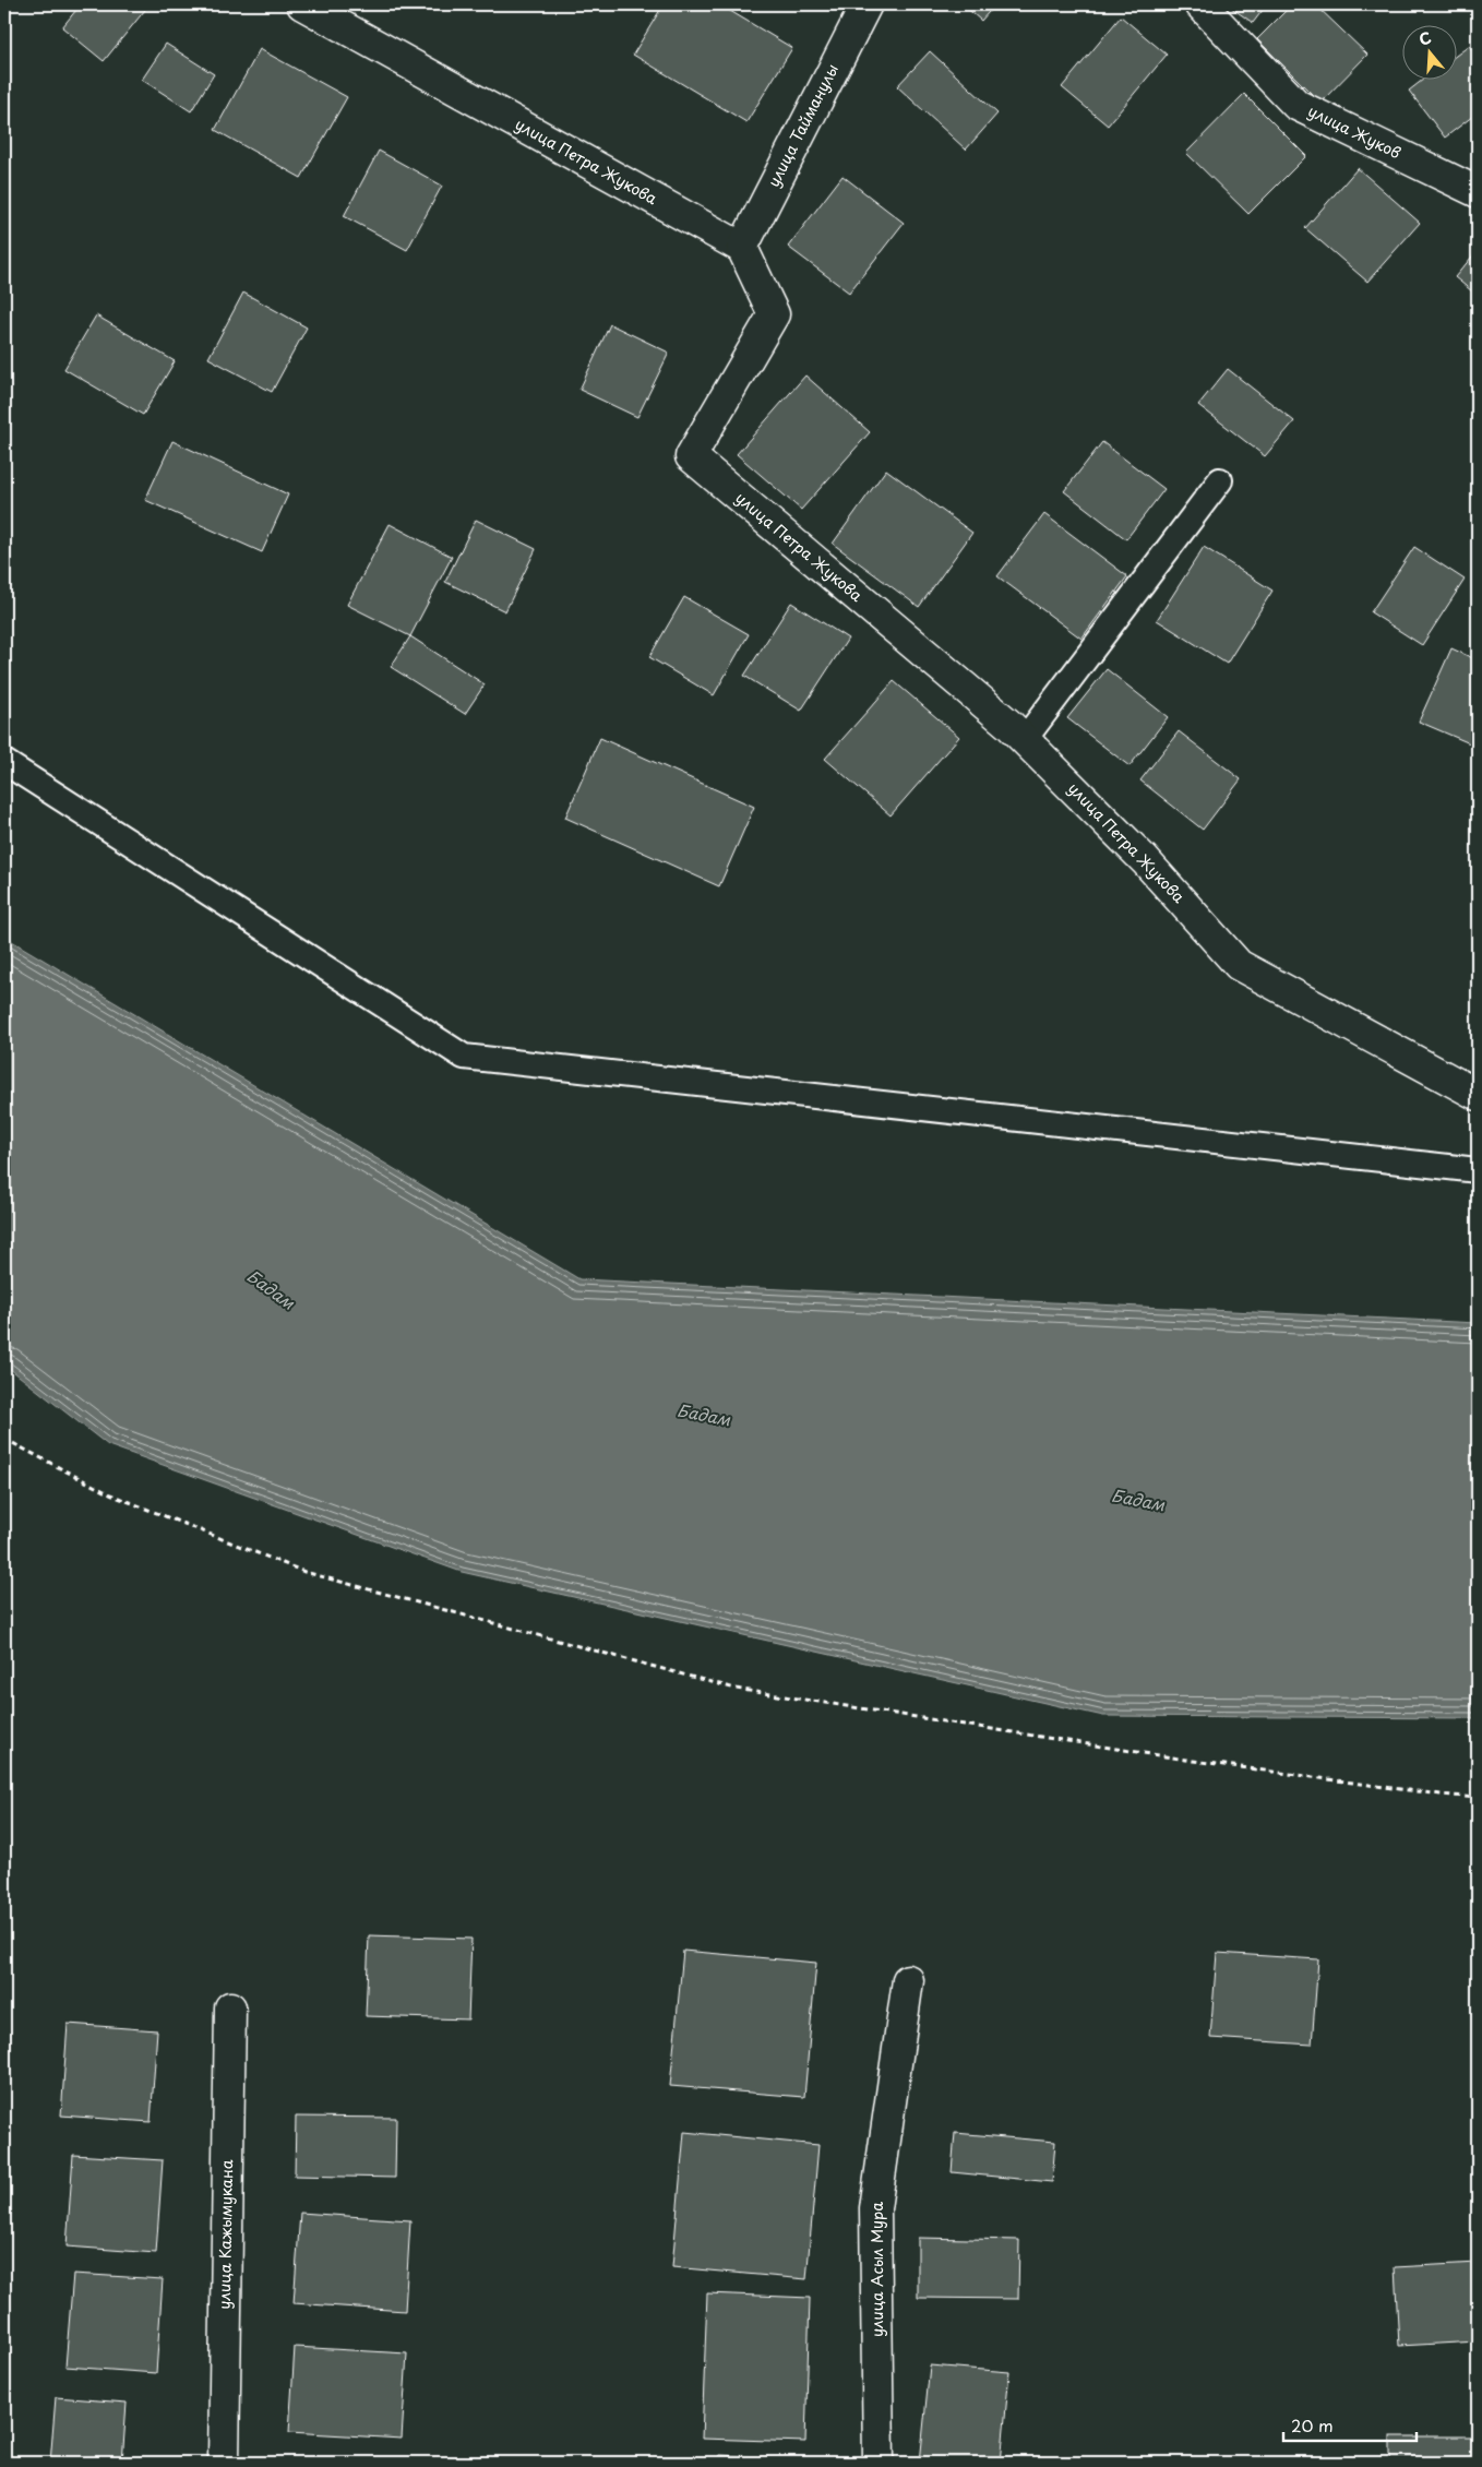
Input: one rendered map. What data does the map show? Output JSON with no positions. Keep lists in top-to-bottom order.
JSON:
{
  "streets": {
    "street": [
      "улица Тайманулы",
      "улица Жуков",
      "улица Петра Жукова",
      "улица Кажымукана",
      "улица Асыл Мура"
    ]
  },
  "crossings": [
    ["улица Тайманулы", "улица Петра Жукова"]
  ],
  "water": ["Бадам"],
  "scale_bar": "20 m",
  "north": "top"
}
